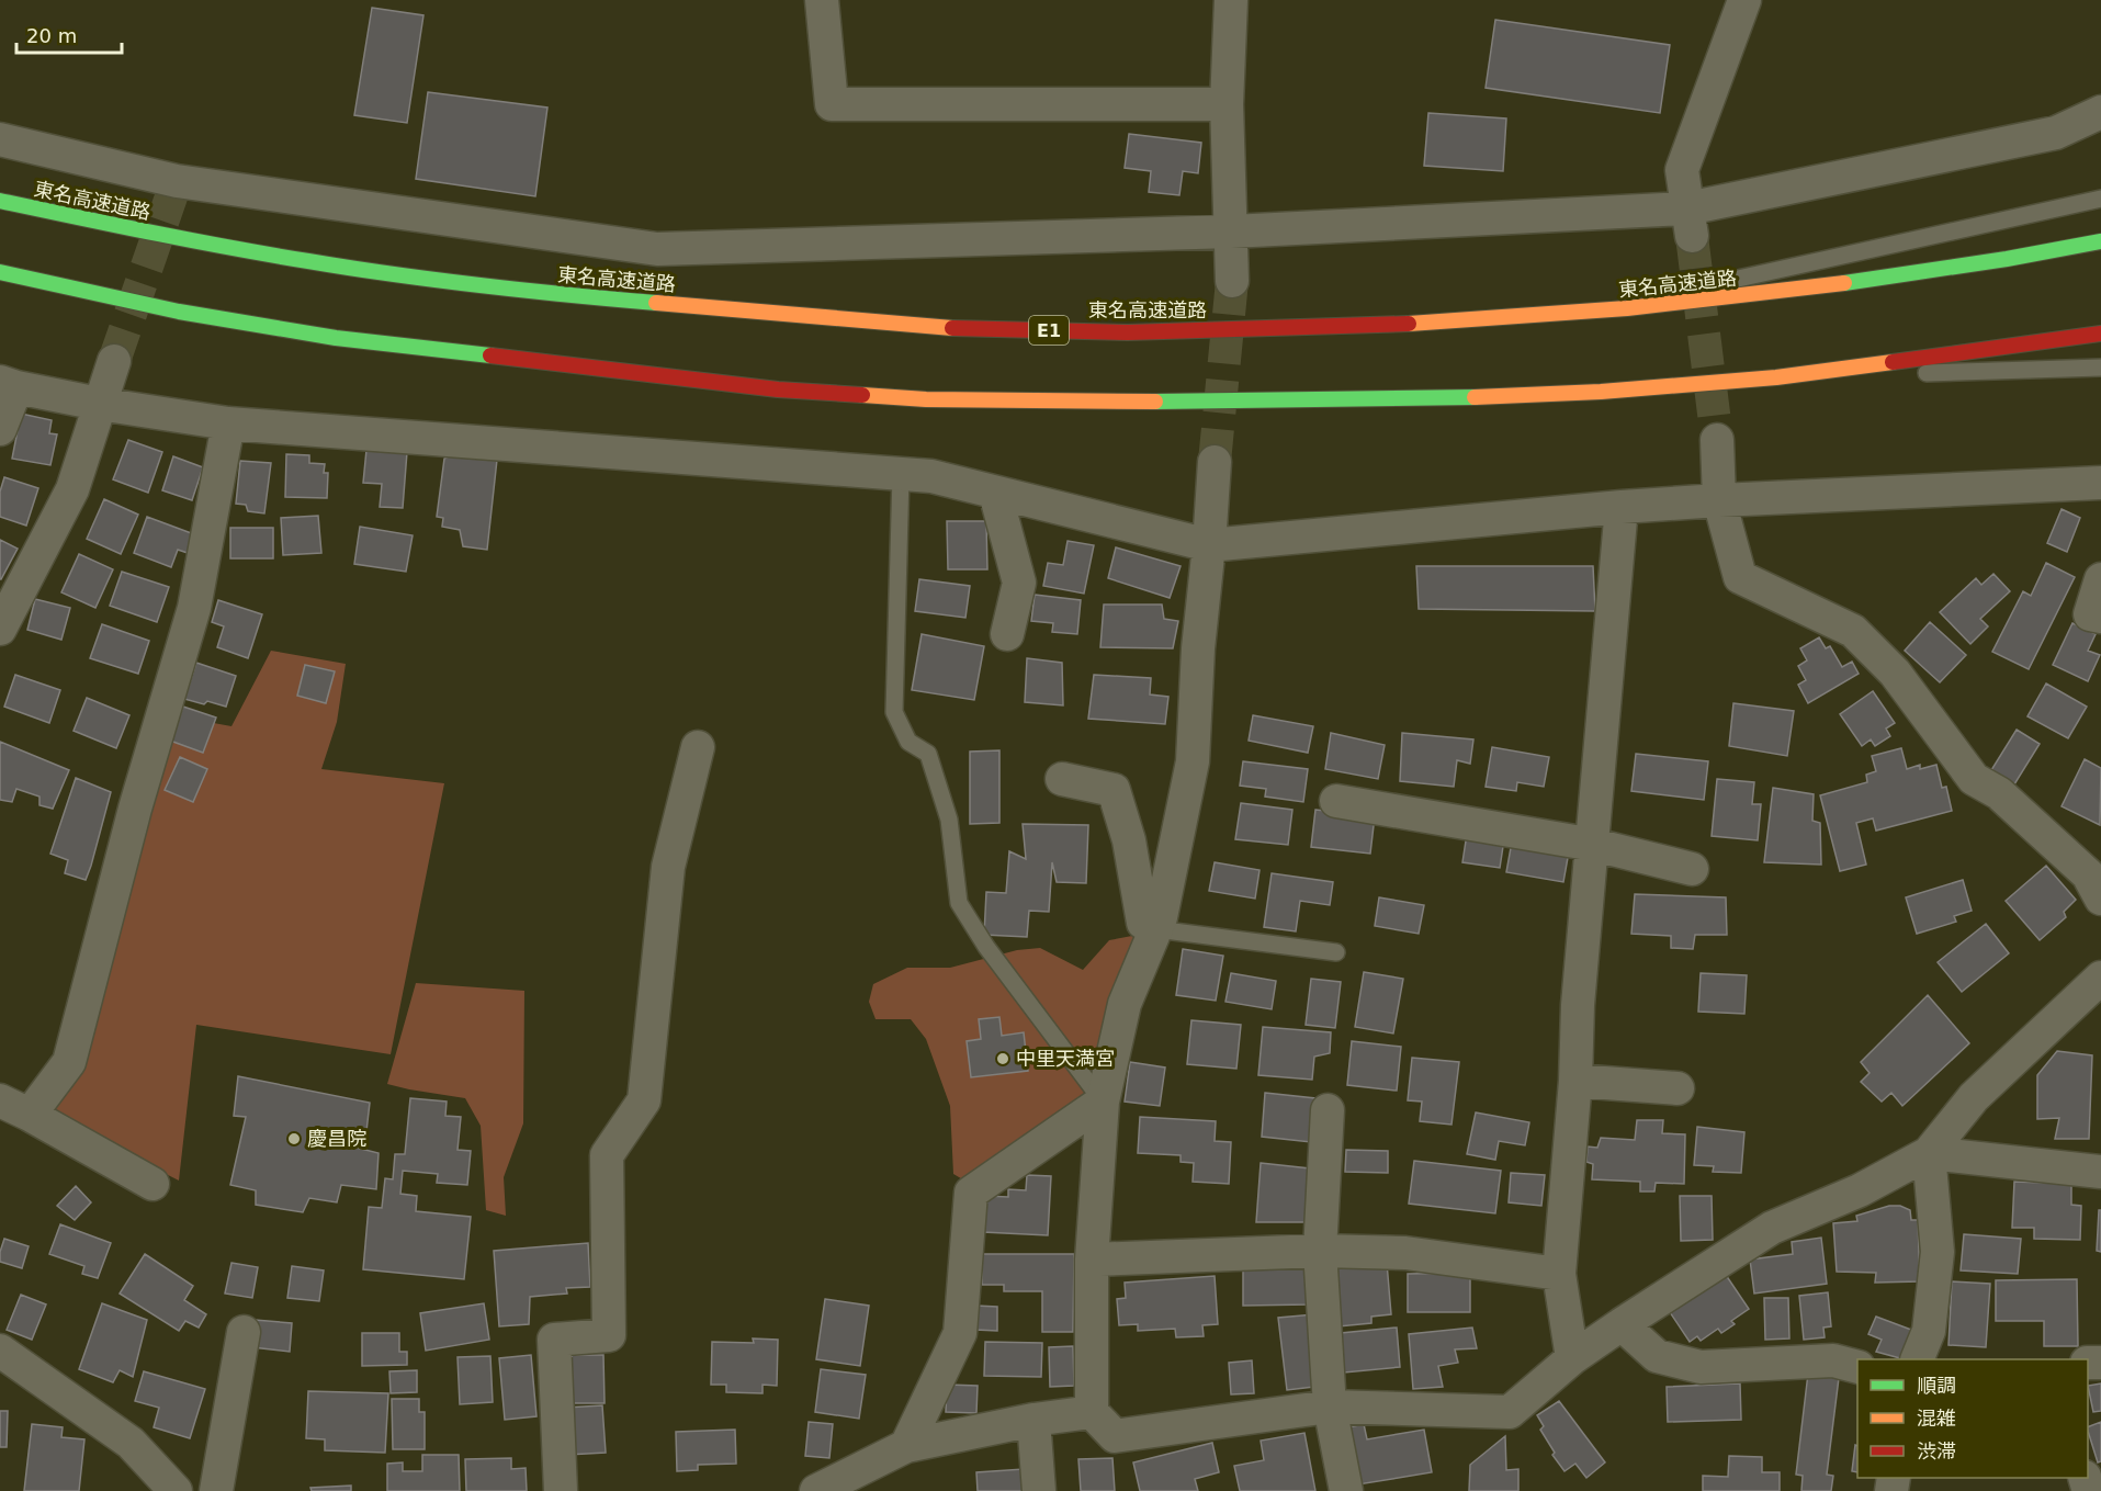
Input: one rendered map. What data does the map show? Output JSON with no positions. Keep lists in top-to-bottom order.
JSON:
{
  "streets": {
    "highway": ["東名高速道路", "E1"]
  },
  "places": ["中里天満宮", "慶昌院"],
  "legend": ["順調", "混雑", "渋滞"],
  "scale_bar": "20 m"
}
